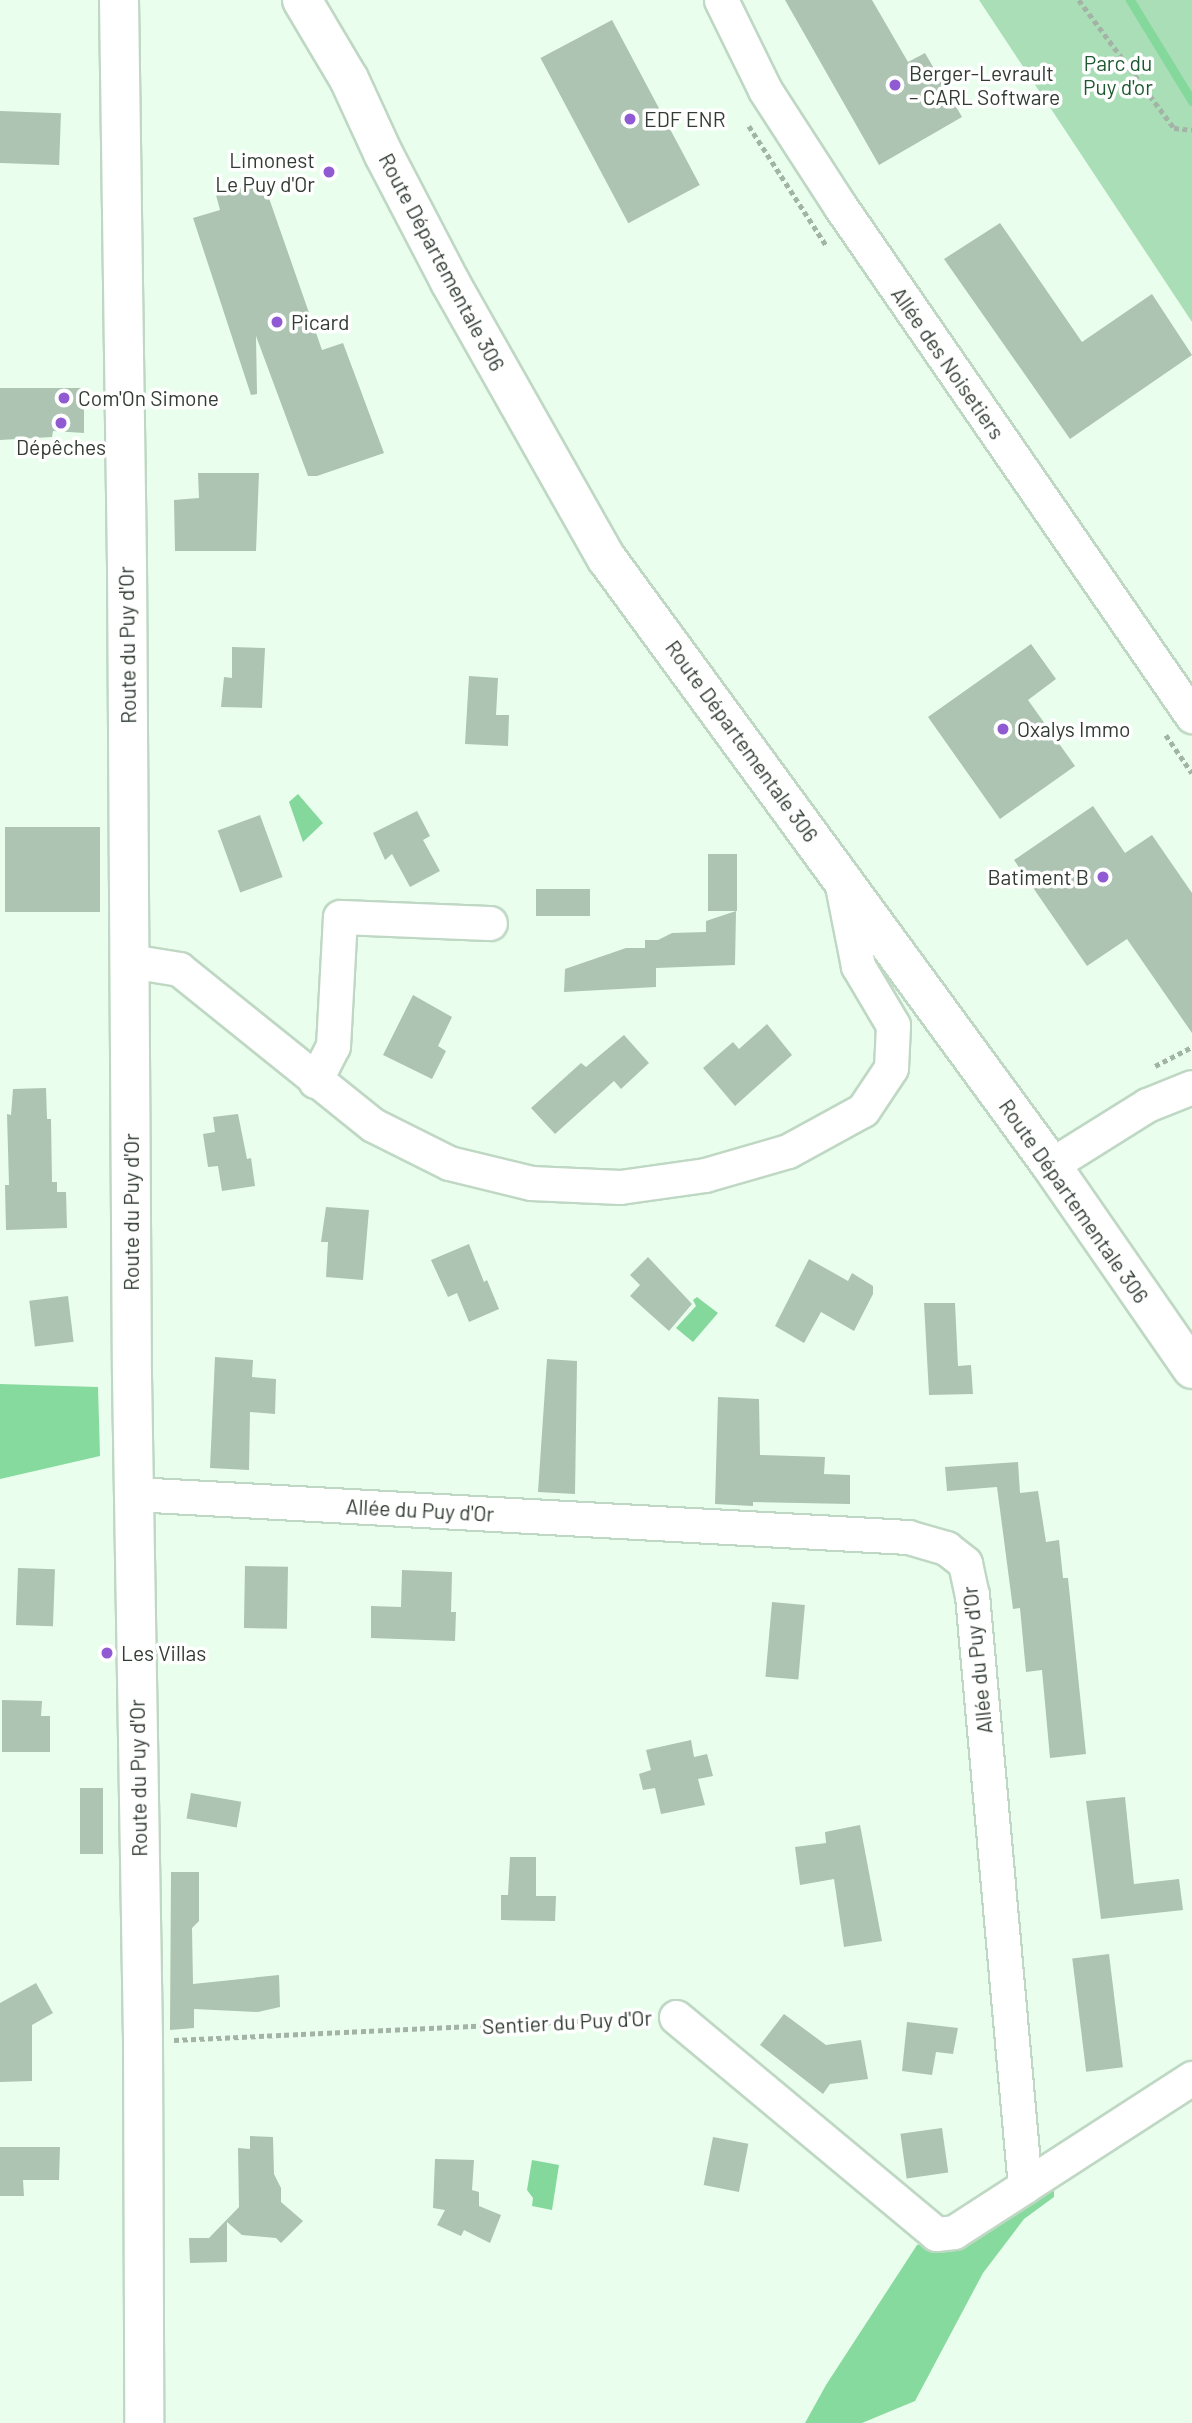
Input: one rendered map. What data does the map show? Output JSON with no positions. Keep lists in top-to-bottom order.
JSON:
{
  "streets": {
    "main road": ["Route Départementale 306", "Route du Puy d'Or"],
    "street": ["Allée des Noisetiers", "Allée du Puy d'Or", "Sentier du Puy d'Or"]
  },
  "crossings": [
    ["Route du Puy d'Or", "Allée du Puy d'Or"],
    ["Route du Puy d'Or", "Sentier du Puy d'Or"],
    ["Allée du Puy d'Or", "Sentier du Puy d'Or"]
  ],
  "parks": ["Parc du Puy d'or"],
  "places": [
    "Berger-Levrault – CARL Software",
    "EDF ENR",
    "Limonest Le Puy d'Or",
    "Picard",
    "Com'On Simone",
    "Dépêches",
    "Oxalys Immo",
    "Batiment B",
    "Les Villas"
  ]
}
